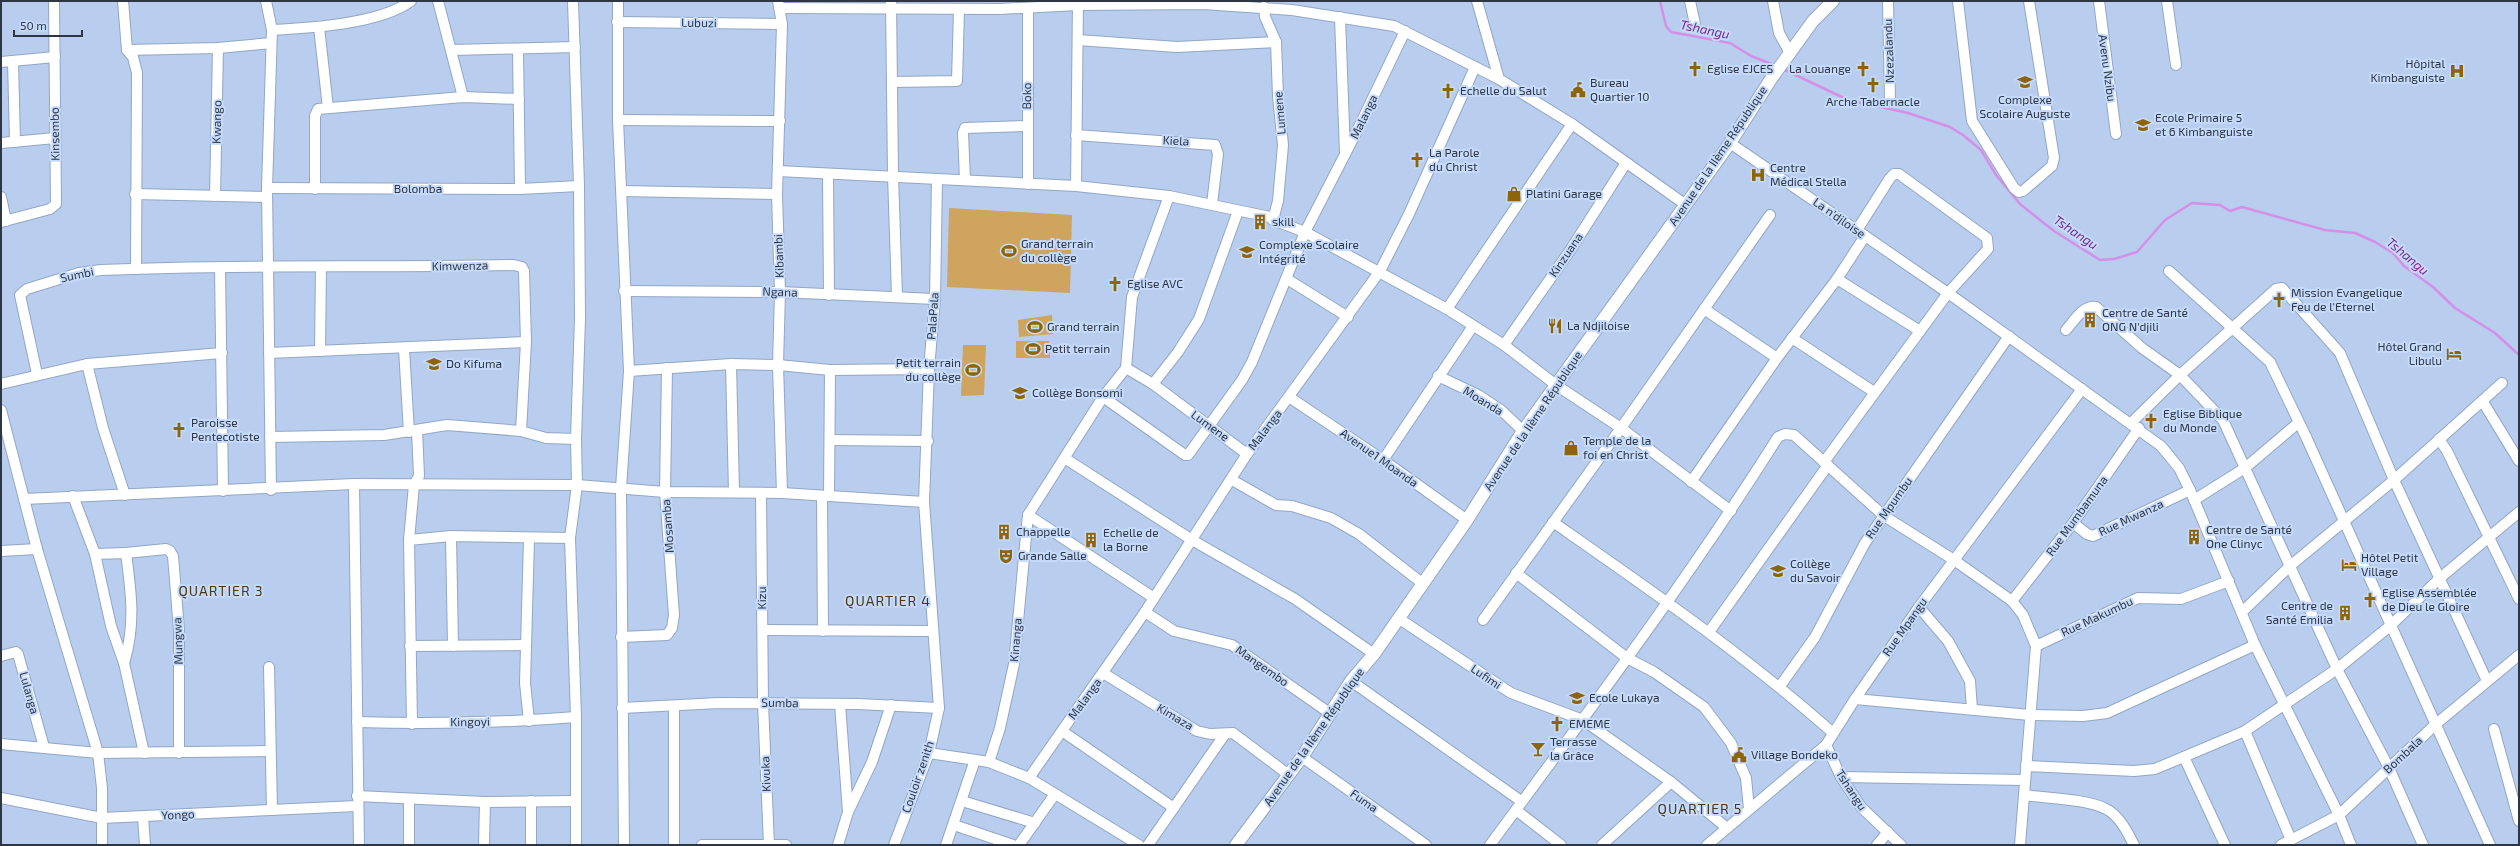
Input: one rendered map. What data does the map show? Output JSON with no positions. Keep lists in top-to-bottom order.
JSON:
{
  "streets": {
    "street": [
      "Lubuzi",
      "Nzezalandu",
      "Avenu Nzibu",
      "Boko",
      "Lumene",
      "Malanga",
      "Kwango",
      "Kinsembo",
      "Kiela",
      "Avenue de la IIème République",
      "Bolomba",
      "La n'djloise",
      "Kinzuana",
      "Kibambi",
      "Kimwenza",
      "Sumbi",
      "Ngana",
      "PalaPala",
      "Moanda",
      "Avenue1 Moanda",
      "Rue Mpumbu",
      "Rue Mumbamuna",
      "Rue Mwanza",
      "Mosamba",
      "Kizu",
      "Rue Makumbu",
      "Rue Mpangu",
      "Kinanga",
      "Mungwa",
      "Mangembo",
      "Lufimi",
      "Lulanga",
      "Sumba",
      "Kimaza",
      "Kingoyi",
      "Bombala",
      "Kivuka",
      "Couloir zenith",
      "Tshangu",
      "Fuma",
      "Yongo"
    ]
  },
  "crossings": [
    ["Lumene", "Malanga"],
    ["Lumene", "Kinanga"],
    ["Malanga", "Avenue1 Moanda"],
    ["Malanga", "Kinanga"],
    ["Malanga", "Mangembo"],
    ["Malanga", "Kimaza"],
    ["Avenue de la IIème République", "La n'djloise"],
    ["Avenue de la IIème République", "Moanda"],
    ["Avenue de la IIème République", "Avenue1 Moanda"],
    ["Avenue de la IIème République", "Mangembo"],
    ["Avenue de la IIème République", "Lufimi"],
    ["Avenue de la IIème République", "Kimaza"],
    ["Avenue de la IIème République", "Fuma"],
    ["La n'djloise", "Rue Mpumbu"],
    ["La n'djloise", "Rue Mumbamuna"],
    ["La n'djloise", "Rue Mwanza"],
    ["La n'djloise", "Rue Makumbu"],
    ["La n'djloise", "Rue Mpangu"],
    ["La n'djloise", "Bombala"],
    ["Kibambi", "Ngana"],
    ["Kimwenza", "Sumbi"],
    ["Ngana", "PalaPala"],
    ["Rue Mumbamuna", "Rue Mwanza"],
    ["Kizu", "Sumba"],
    ["Kizu", "Kivuka"],
    ["Rue Mpangu", "Lufimi"],
    ["Rue Mpangu", "Tshangu"],
    ["Sumba", "Kivuka"],
    ["Sumba", "Couloir zenith"]
  ],
  "districts": ["QUARTIER 3", "QUARTIER 4", "QUARTIER 5"],
  "water": ["Tshangu"],
  "places": {
    "church": [
      "Eglise EJCES",
      "La Louange",
      "Arche Tabernacle",
      "Echelle du Salut",
      "La Parole du Christ",
      "Eglise AVC",
      "Mission Evangelique Feu de l'Eternel",
      "Eglise Biblique du Monde",
      "Paroisse Pentecotiste",
      "Eglise Assemblée de Dieu le Gloire",
      "EMEME"
    ],
    "hospital": ["Hôpital Kimbanguiste", "Centre Médical Stella"],
    "school or university": [
      "Complexe Scolaire Auguste",
      "Ecole Primaire 5 et 6 Kimbanguiste",
      "Complexe Scolaire Intégrité",
      "Do Kifuma",
      "Collège Bonsomi",
      "Collège du Savoir",
      "Ecole Lukaya"
    ],
    "public building": ["Bureau Quartier 10", "Village Bondeko"],
    "shop": ["Platini Garage", "Temple de la foi en Christ"],
    "building": [
      "skill",
      "Centre de Santé ONG N'djili",
      "Chappelle",
      "Centre de Santé One Clinyc",
      "Echelle de la Borne",
      "Centre de Santé Emilia"
    ],
    "sports": [
      "Grand terrain du collège",
      "Grand terrain",
      "Petit terrain",
      "Petit terrain du collège"
    ],
    "restaurant": ["La Ndjiloise"],
    "hotel": ["Hôtel Grand Libulu", "Hôtel Petit Village"],
    "theatre": ["Grande Salle"],
    "bar": ["Terrasse la Grâce"]
  },
  "scale_bar": "50 m"
}
